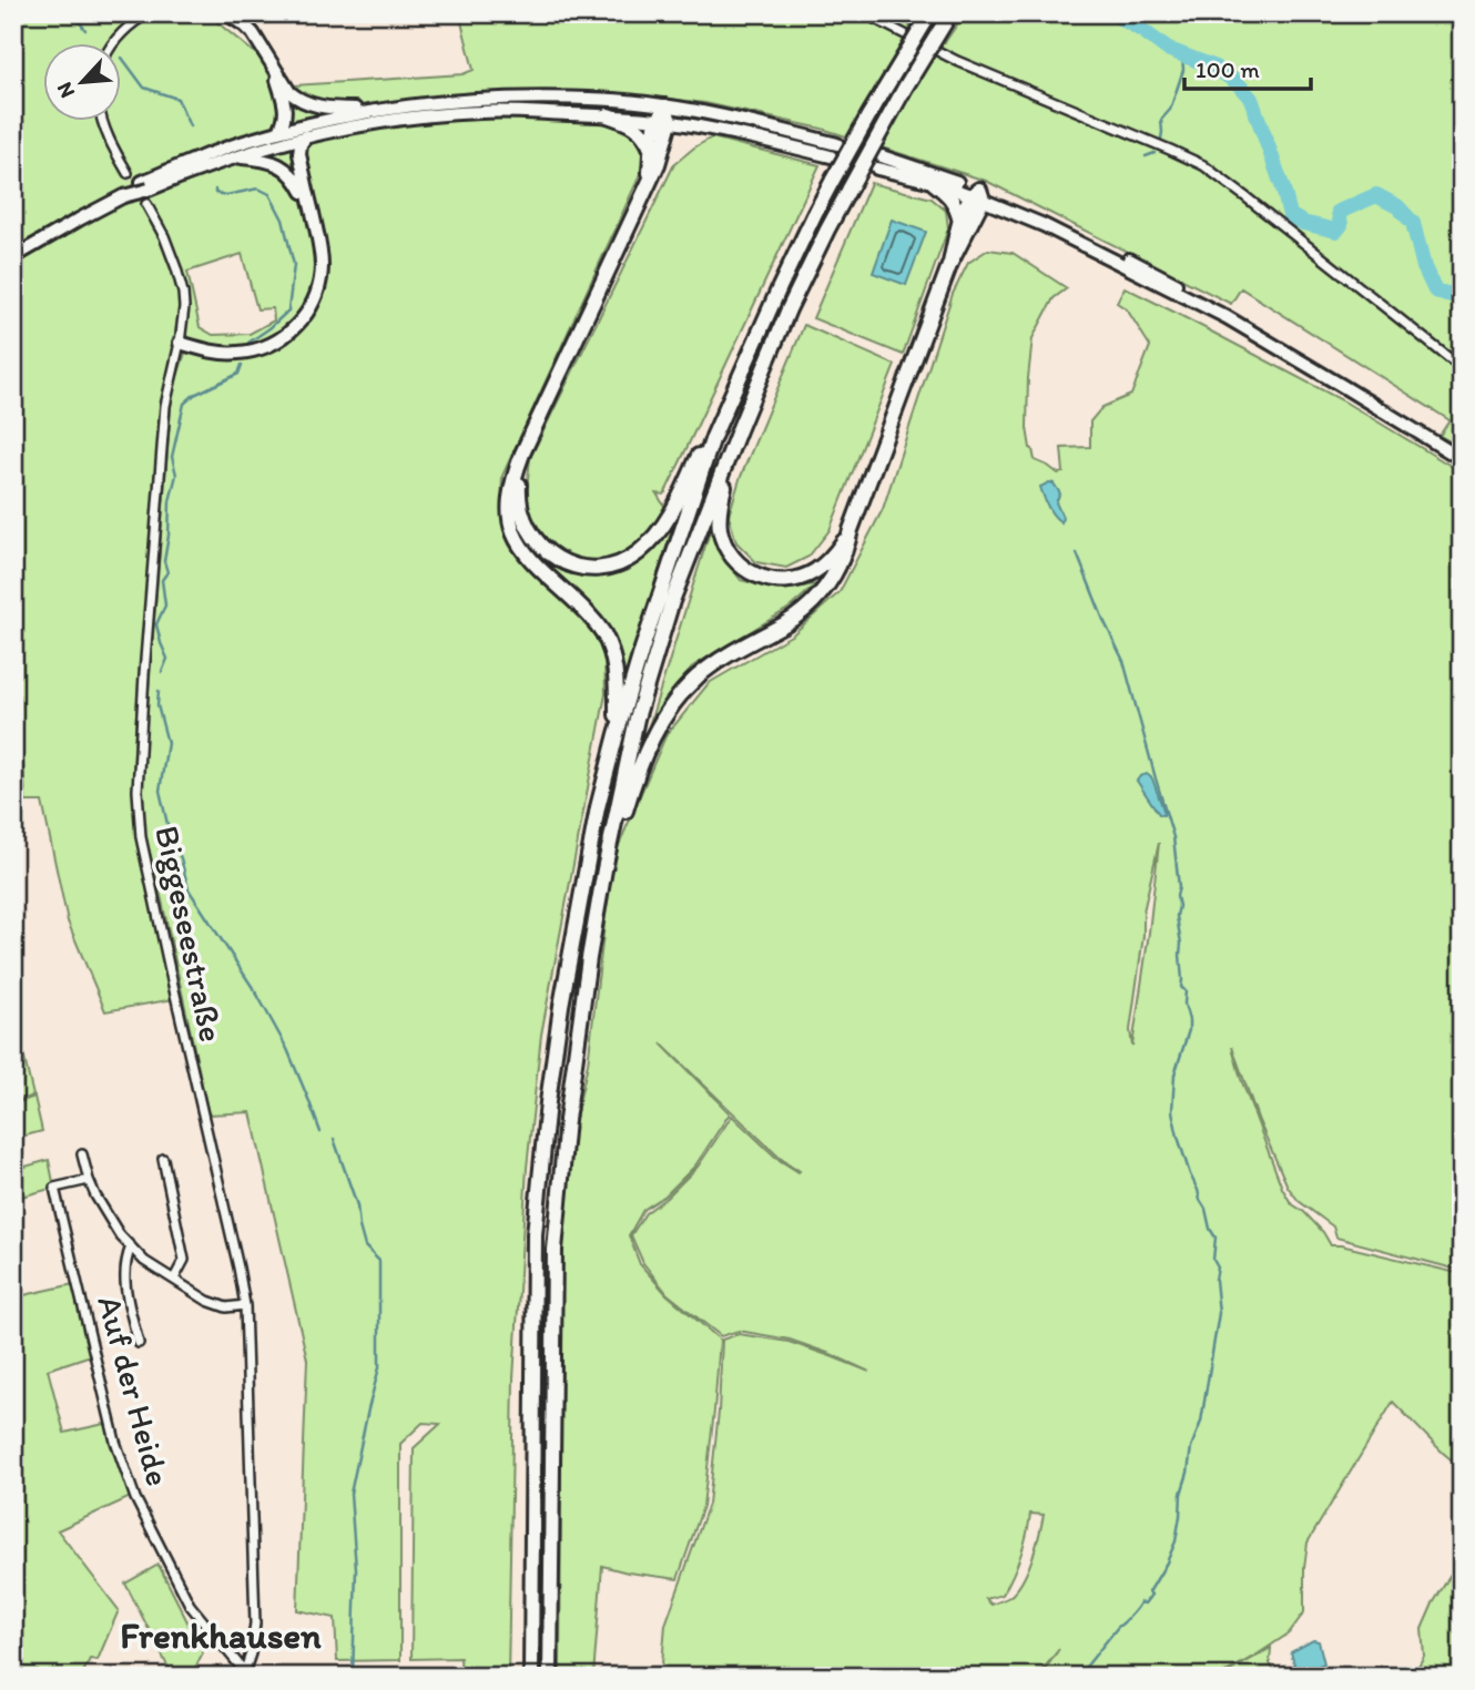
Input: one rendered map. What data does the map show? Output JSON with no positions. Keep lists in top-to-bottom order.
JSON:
{
  "streets": {
    "street": ["Biggeseestraße", "Auf der Heide"]
  },
  "crossings": [
    ["Biggeseestraße", "Auf der Heide"]
  ],
  "districts": ["Frenkhausen"],
  "scale_bar": "100 m",
  "north": "bottom left"
}
